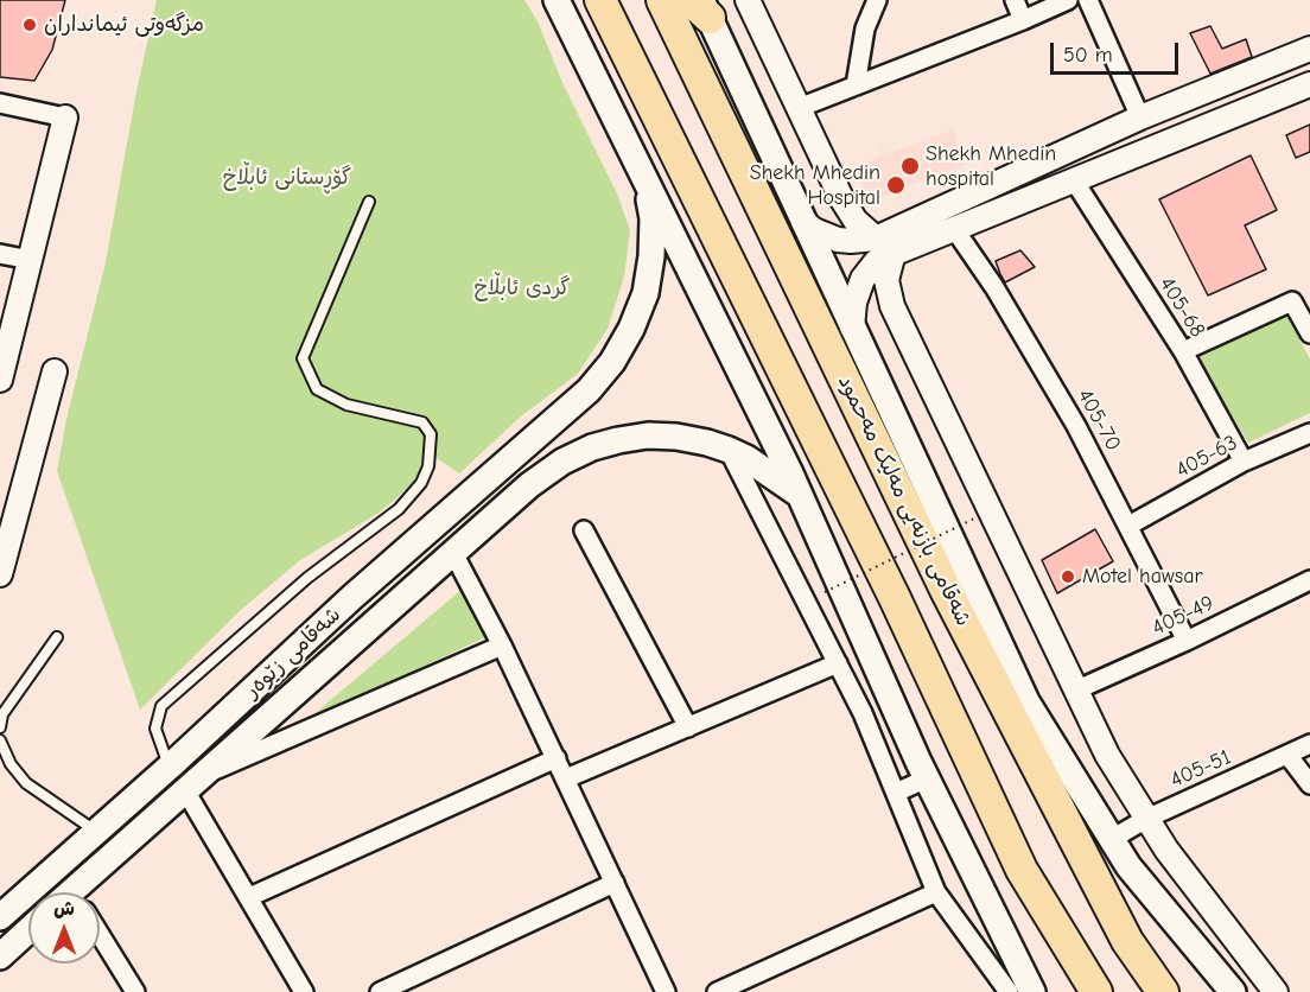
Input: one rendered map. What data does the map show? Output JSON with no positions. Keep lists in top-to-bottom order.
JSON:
{
  "streets": {
    "highway": ["شەقامی بازنەیی مەلیک مەحمود"],
    "main road": ["شەقامی زێوەر"],
    "street": [
      "405-68",
      "405-70",
      "405-63",
      "405-49",
      "405-51"
    ]
  },
  "crossings": [
    ["405-68", "405-63"],
    ["405-70", "405-63"],
    ["405-70", "405-49"]
  ],
  "parks": ["گۆڕستانی ئابڵاخ", "گردی ئابڵاخ"],
  "places": [
    "مزگەوتی ئیمانداران",
    "Shekh Mhedin hospital",
    "Shekh Mhedin Hospital",
    "Motel hawsar"
  ],
  "scale_bar": "50 m",
  "north": "top"
}
